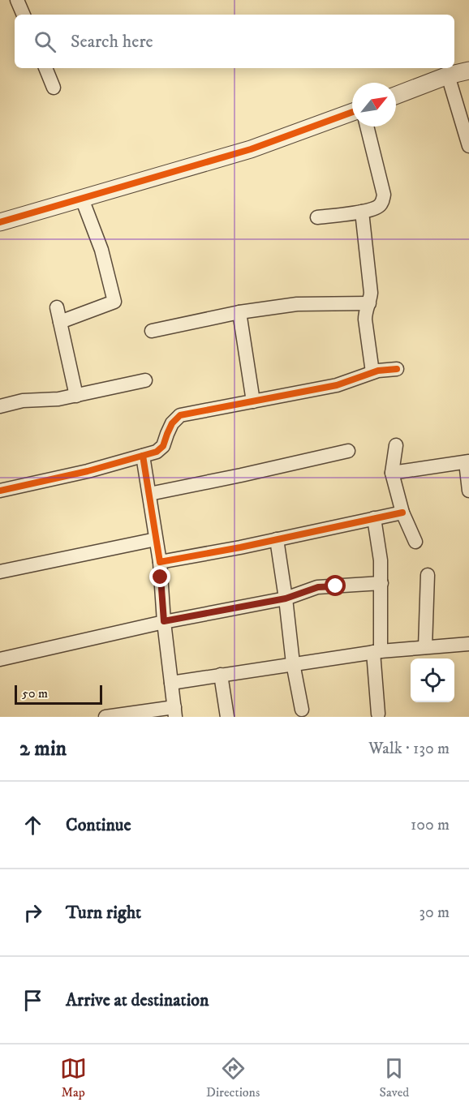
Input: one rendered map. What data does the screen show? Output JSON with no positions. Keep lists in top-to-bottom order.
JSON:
{
  "scale_bar": "50 m",
  "north": "top right",
  "page": {
    "search": "Search here",
    "scale": "50 m",
    "heading": ["2 min", "Walk · 130 m"],
    "list": [
      ["Continue", "100 m"],
      ["Turn right", "30 m"],
      "Arrive at destination"
    ],
    "nav": ["Map", "Directions", "Saved"]
  }
}
